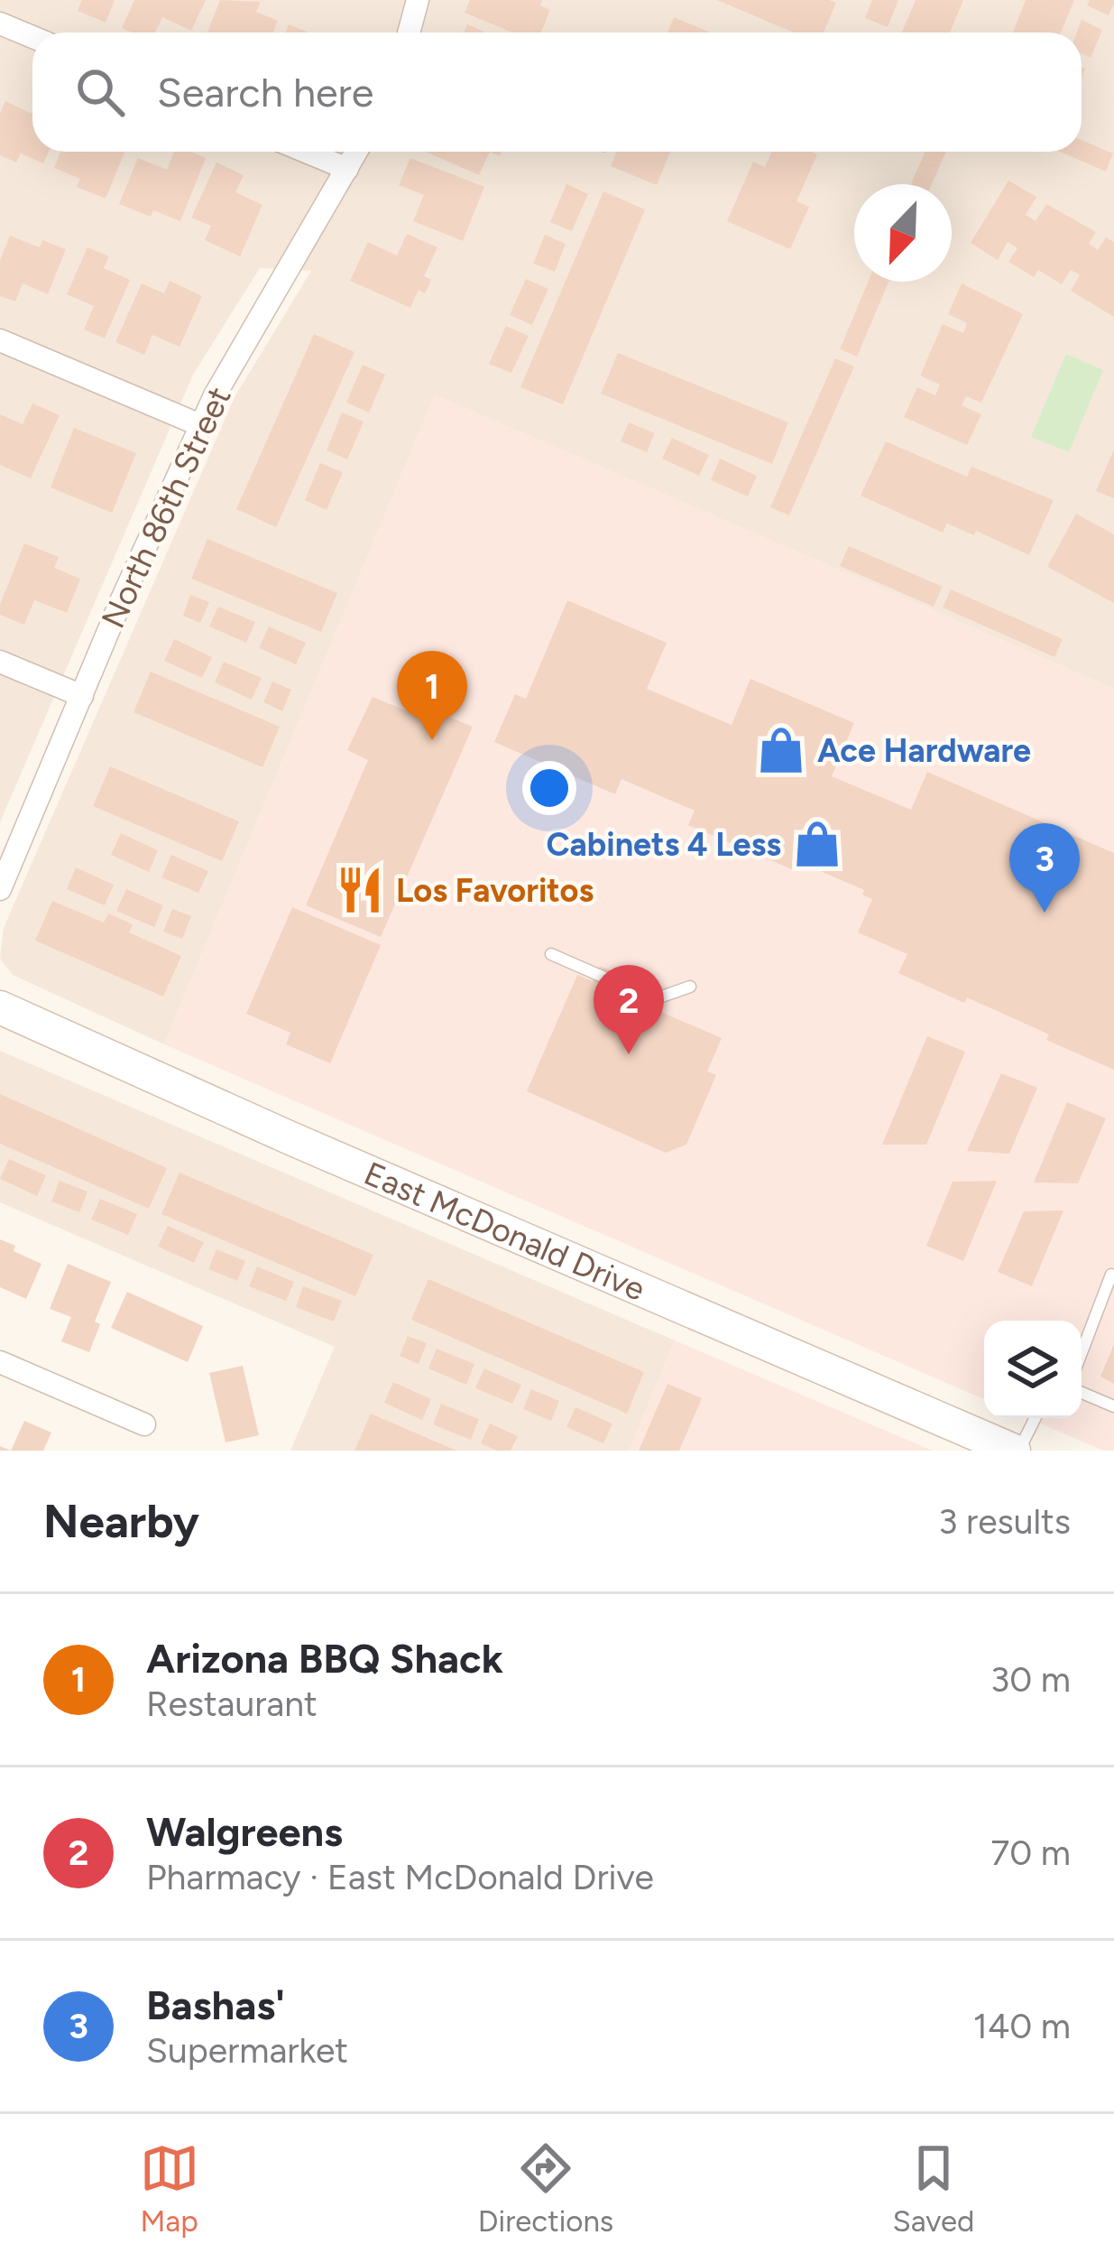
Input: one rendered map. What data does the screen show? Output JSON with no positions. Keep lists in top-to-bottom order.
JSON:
{
  "streets": {
    "main road": ["East McDonald Drive"],
    "street": ["North 86th Street"]
  },
  "places": {
    "shop": ["Ace Hardware", "Cabinets 4 Less"],
    "restaurant": ["Los Favoritos"]
  },
  "north": "bottom left",
  "page": {
    "search": "Search here",
    "pins": ["1", "3", "2"],
    "heading": ["Nearby", "3 results"],
    "list": [
      {
        "mark": "1",
        "name": "Arizona BBQ Shack",
        "note": "Restaurant",
        "value": "30 m"
      },
      {
        "mark": "2",
        "name": "Walgreens",
        "note": "Pharmacy · East McDonald Drive",
        "value": "70 m"
      },
      {
        "mark": "3",
        "name": "Bashas'",
        "note": "Supermarket",
        "value": "140 m"
      }
    ],
    "nav": ["Map", "Directions", "Saved"]
  }
}
